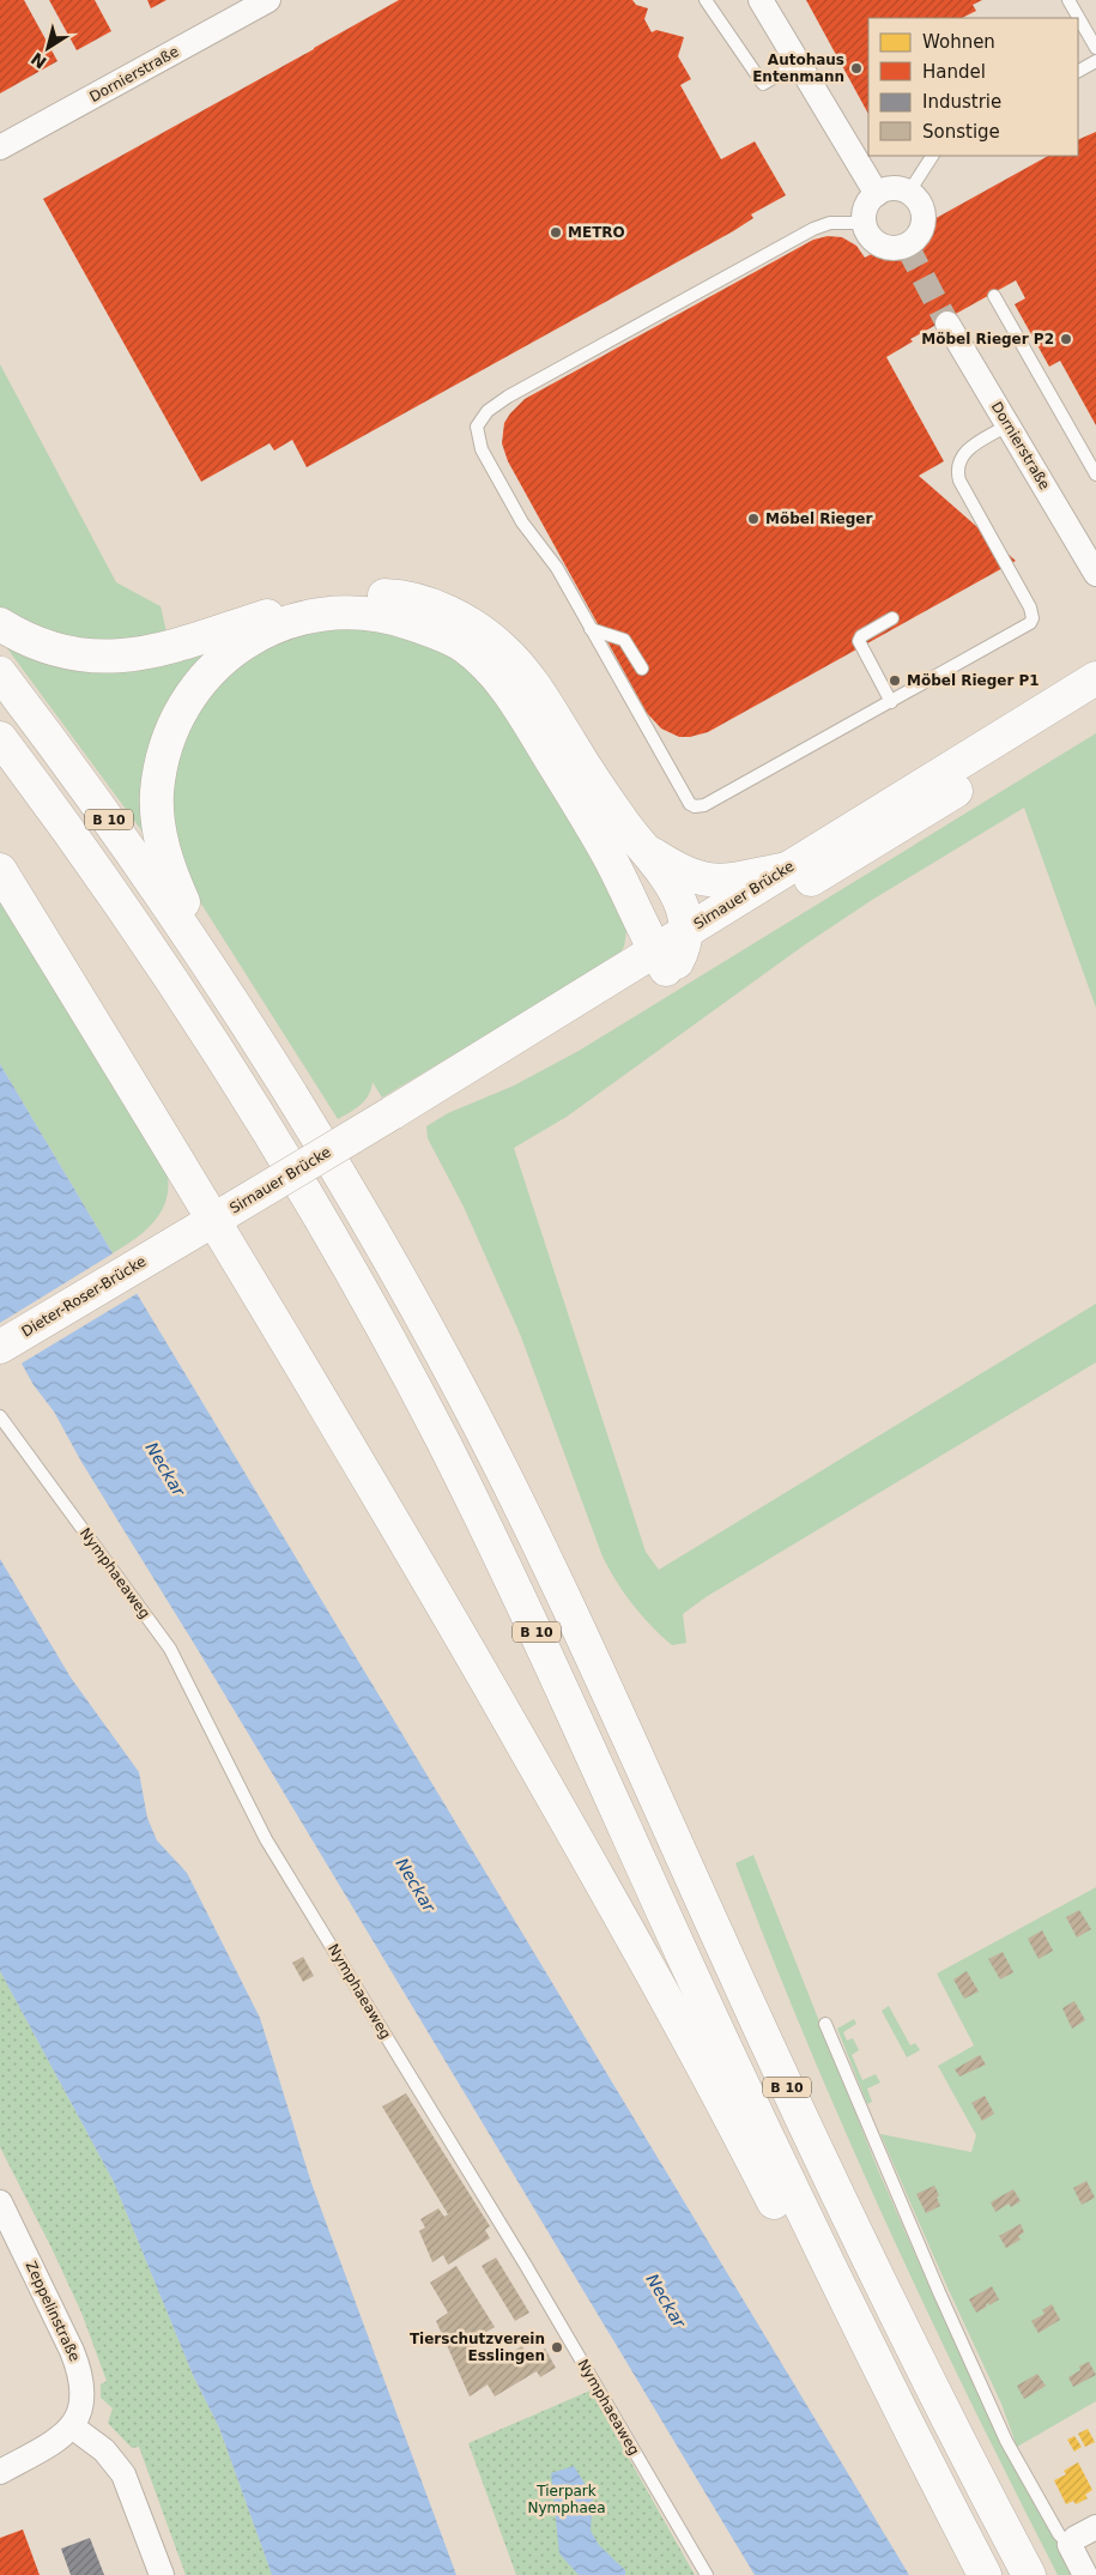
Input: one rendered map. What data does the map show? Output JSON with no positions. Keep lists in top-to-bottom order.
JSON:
{
  "streets": {
    "main road": ["B 10", "Sirnauer Brücke", "Dieter-Roser-Brücke"],
    "street": ["Dornierstraße", "Zeppelinstraße"],
    "lane": ["Nymphaeaweg"]
  },
  "crossings": [
    ["Sirnauer Brücke", "Dieter-Roser-Brücke"]
  ],
  "water": ["Neckar"],
  "parks": ["Tierpark Nymphaea"],
  "places": [
    "Autohaus Entenmann",
    "METRO",
    "Möbel Rieger P2",
    "Möbel Rieger",
    "Möbel Rieger P1",
    "Tierschutzverein Esslingen"
  ],
  "legend": [
    "Wohnen",
    "Handel",
    "Industrie",
    "Sonstige"
  ],
  "north": "bottom left"
}
